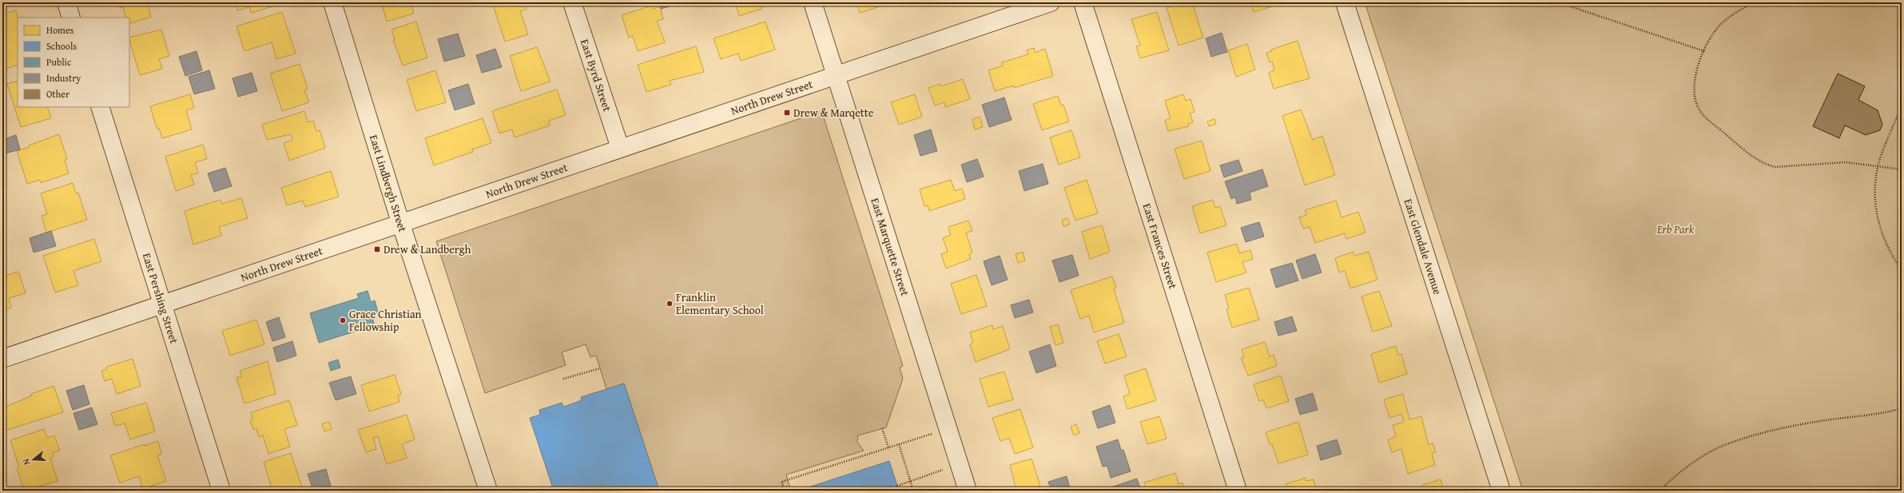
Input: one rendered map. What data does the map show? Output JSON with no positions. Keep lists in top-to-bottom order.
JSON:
{
  "streets": {
    "street": [
      "East Byrd Street",
      "North Drew Street",
      "East Lindbergh Street",
      "East Marquette Street",
      "East Frances Street",
      "East Glendale Avenue",
      "East Pershing Street"
    ]
  },
  "crossings": [
    ["East Byrd Street", "North Drew Street"],
    ["North Drew Street", "East Lindbergh Street"],
    ["North Drew Street", "East Marquette Street"],
    ["North Drew Street", "East Pershing Street"]
  ],
  "parks": ["Erb Park"],
  "places": {
    "transit": ["Drew & Marqette", "Drew & Landbergh"],
    "other": ["Franklin Elementary School", "Grace Christian Fellowship"]
  },
  "legend": [
    "Homes",
    "Schools",
    "Public",
    "Industry",
    "Other"
  ],
  "north": "left"
}
